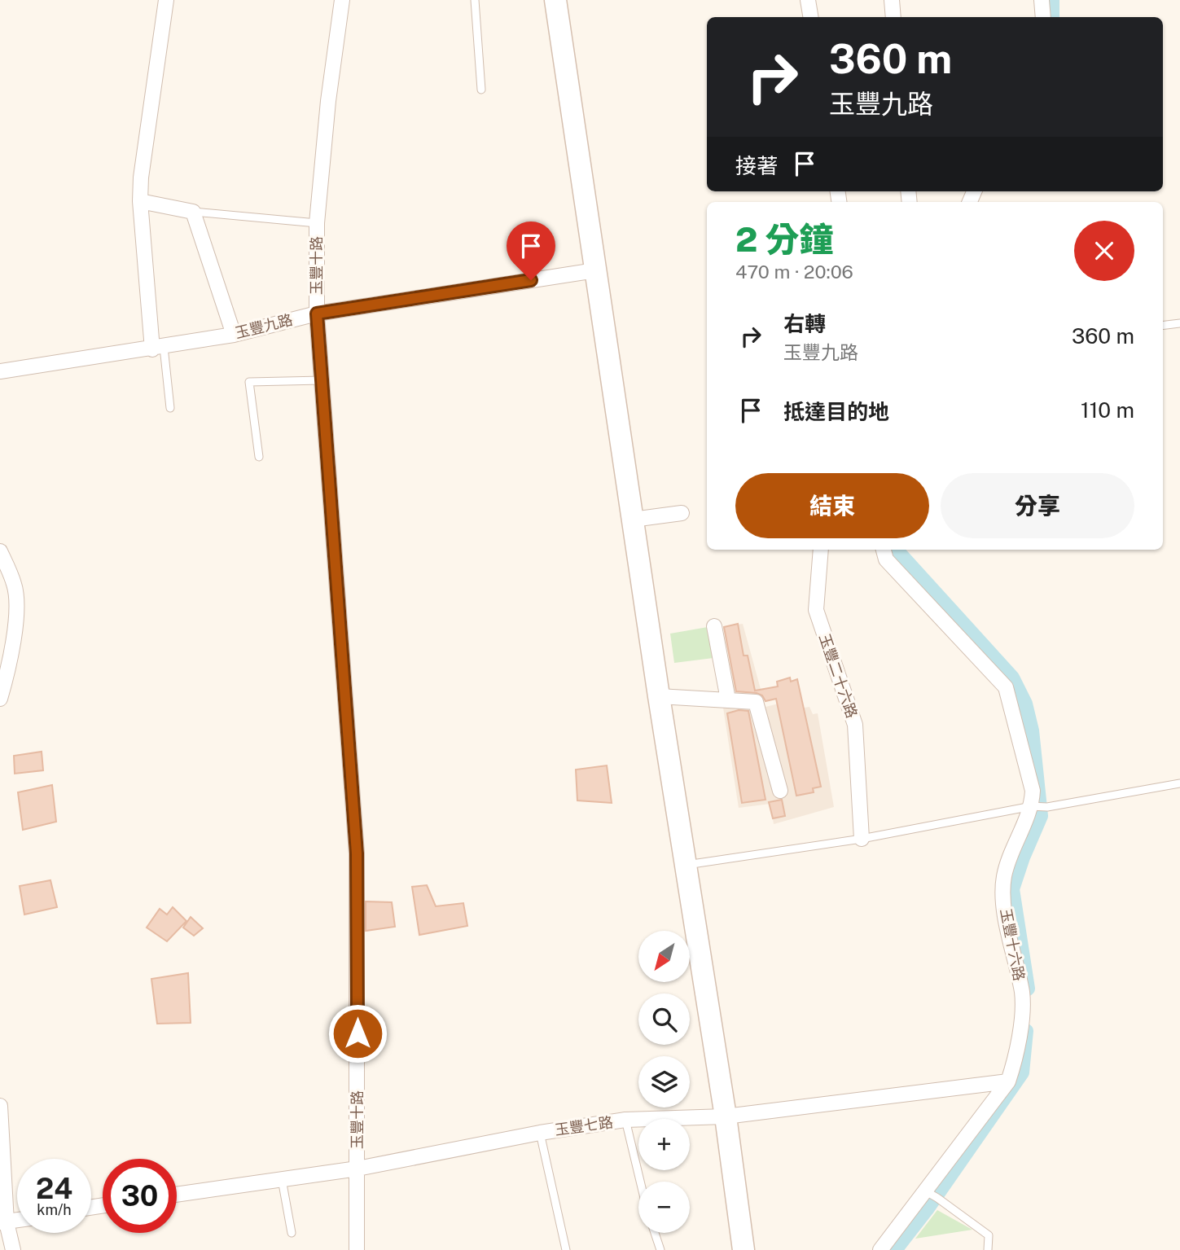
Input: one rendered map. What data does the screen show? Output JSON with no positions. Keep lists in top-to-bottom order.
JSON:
{
  "streets": {
    "street": [
      "玉豐十路",
      "玉豐九路",
      "玉豐二十六路",
      "玉豐十六路",
      "玉豐七路"
    ]
  },
  "crossings": [
    ["玉豐十路", "玉豐九路"],
    ["玉豐十路", "玉豐七路"],
    ["玉豐十六路", "玉豐七路"]
  ],
  "north": "bottom left",
  "page": {
    "turn": ["360 m", "玉豐九路"],
    "then": "接著",
    "heading": ["2 分鐘", "470 m · 20:06"],
    "list": [
      {
        "name": "右轉",
        "note": "玉豐九路",
        "value": "360 m"
      },
      {
        "name": "抵達目的地",
        "value": "110 m"
      }
    ],
    "buttons": ["結束", "分享"],
    "map_buttons": ["+", "−"],
    "speed": "24 km/h",
    "limit": "30"
  }
}
